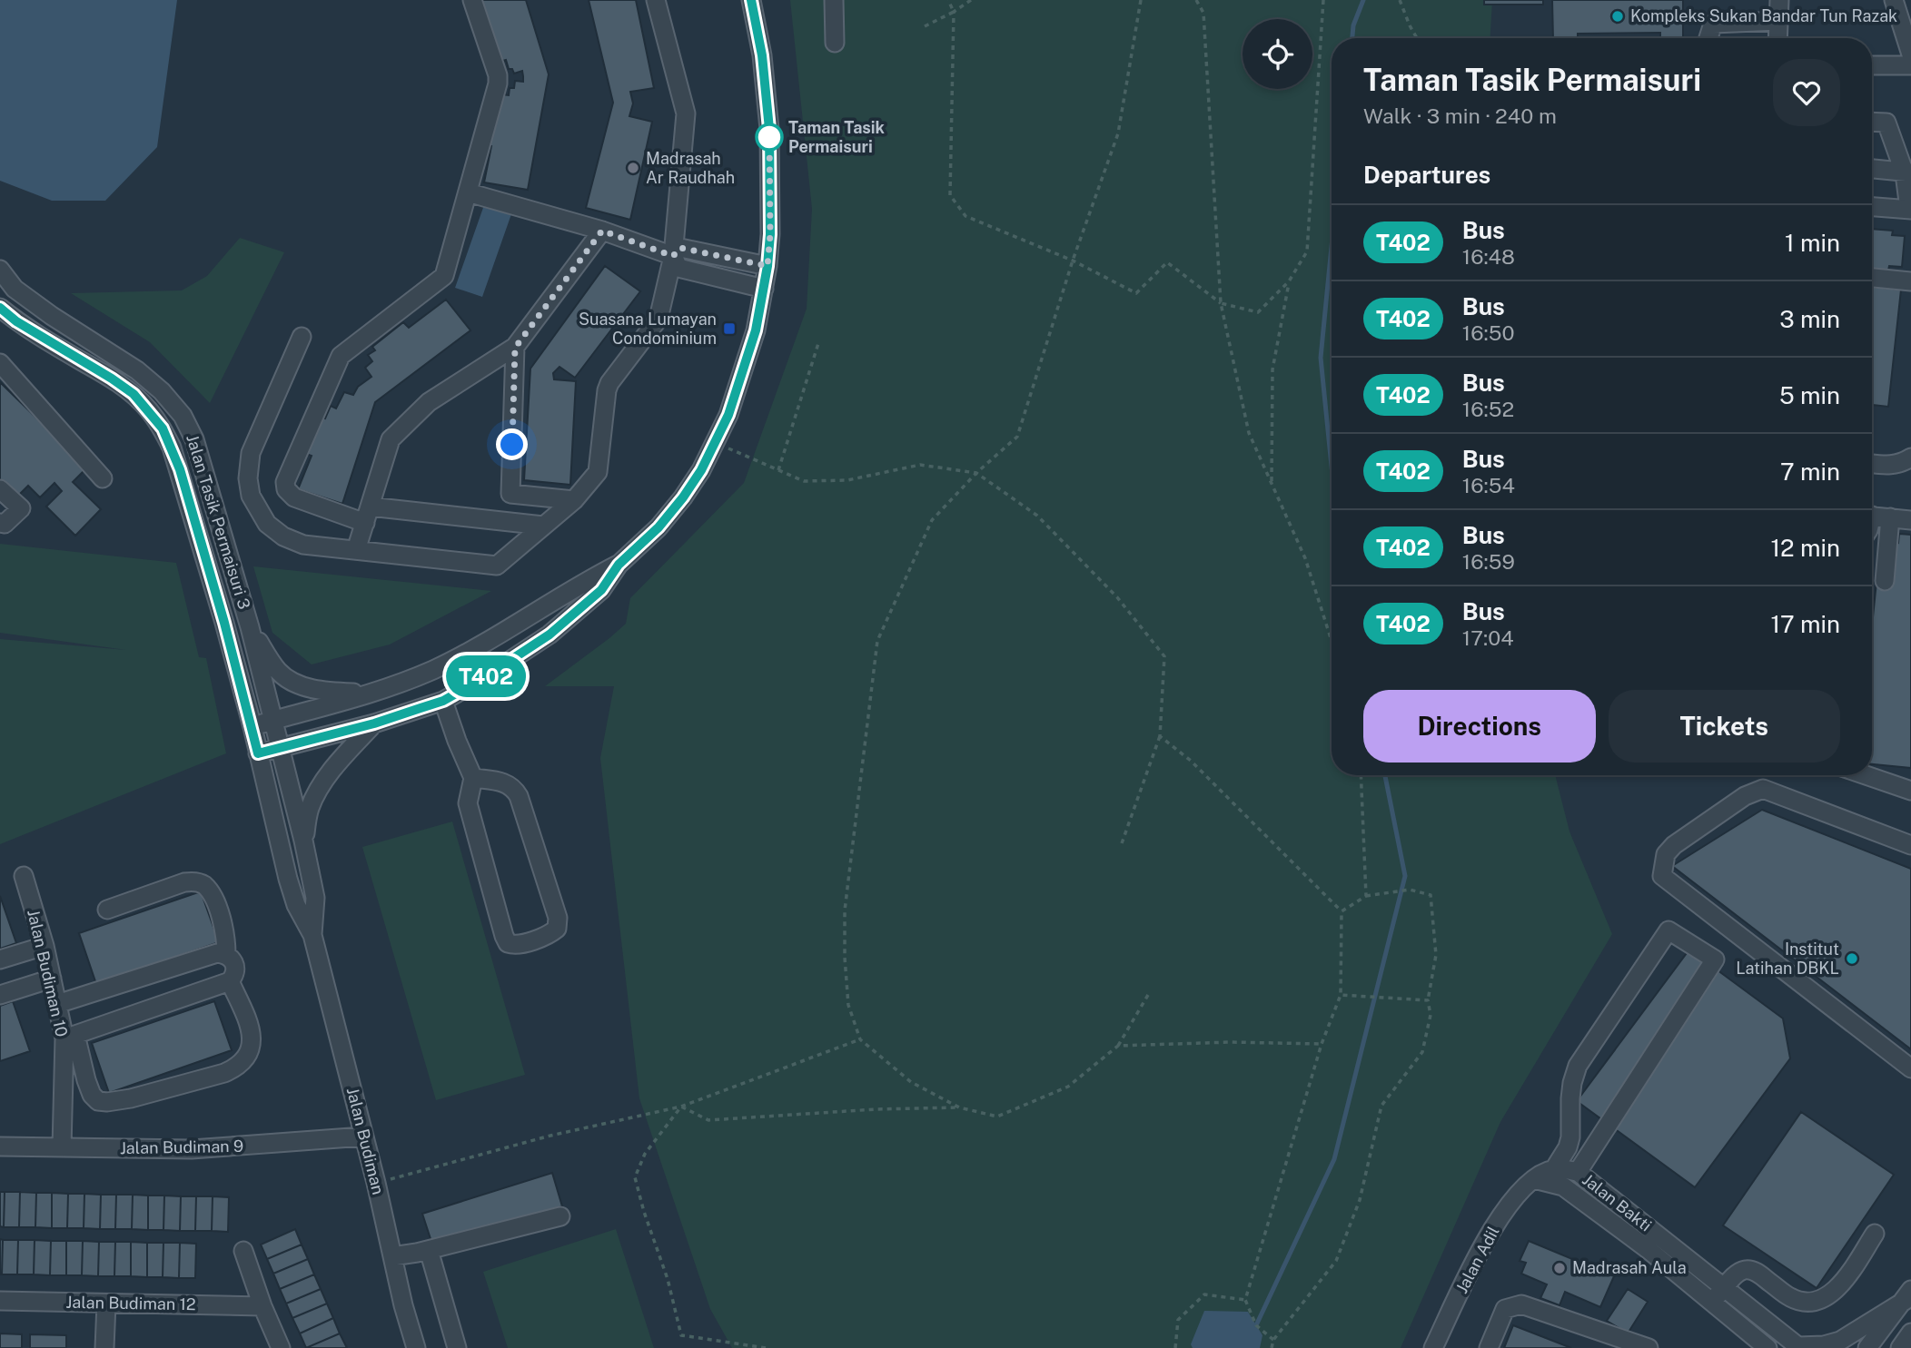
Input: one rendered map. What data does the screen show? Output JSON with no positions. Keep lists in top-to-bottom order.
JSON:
{
  "streets": {
    "street": [
      "Jalan Tasik Permaisuri 3",
      "Jalan Budiman 10",
      "Jalan Budiman",
      "Jalan Budiman 9",
      "Jalan Bakti",
      "Jalan Adil",
      "Jalan Budiman 12"
    ]
  },
  "crossings": [
    ["Jalan Tasik Permaisuri 3", "Jalan Budiman"],
    ["Jalan Budiman 10", "Jalan Budiman 9"],
    ["Jalan Budiman", "Jalan Budiman 9"],
    ["Jalan Bakti", "Jalan Adil"]
  ],
  "places": {
    "other": [
      "Kompleks Sukan Bandar Tun Razak",
      "Taman Tasik Permaisuri",
      "Madrasah Ar Raudhah",
      "Institut Latihan DBKL",
      "Madrasah Aula"
    ],
    "transit": ["Suasana Lumayan Condominium"]
  },
  "lines": ["bus line T402"],
  "page": {
    "on_map": "T402",
    "heading": [
      ["Taman Tasik Permaisuri", "Walk · 3 min · 240 m"],
      "Departures"
    ],
    "list": [
      {
        "mark": "T402",
        "name": "Bus",
        "note": "16:48",
        "value": "1 min"
      },
      {
        "mark": "T402",
        "name": "Bus",
        "note": "16:50",
        "value": "3 min"
      },
      {
        "mark": "T402",
        "name": "Bus",
        "note": "16:52",
        "value": "5 min"
      },
      {
        "mark": "T402",
        "name": "Bus",
        "note": "16:54",
        "value": "7 min"
      },
      {
        "mark": "T402",
        "name": "Bus",
        "note": "16:59",
        "value": "12 min"
      },
      {
        "mark": "T402",
        "name": "Bus",
        "note": "17:04",
        "value": "17 min"
      }
    ],
    "buttons": ["Directions", "Tickets"]
  }
}
